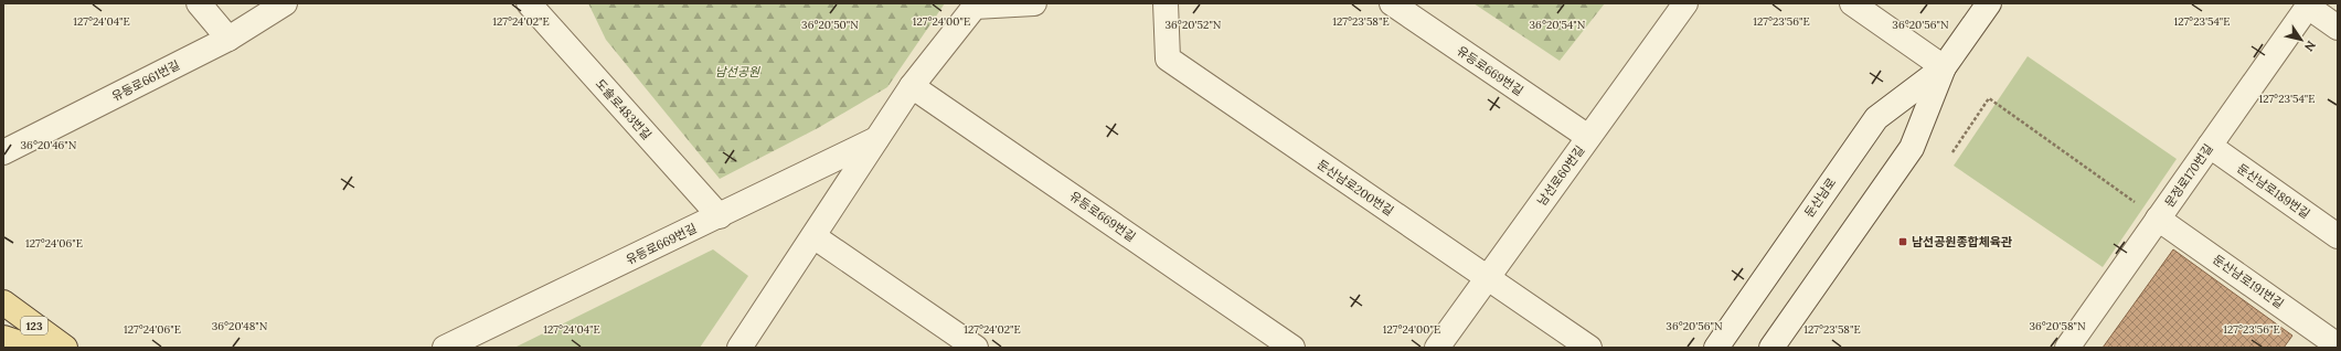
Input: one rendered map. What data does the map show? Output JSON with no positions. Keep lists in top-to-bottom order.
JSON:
{
  "streets": {
    "main road": ["123"],
    "street": [
      "유등로669번길",
      "유등로661번길",
      "도솔로483번길",
      "남선로60번길",
      "문정로170번길",
      "둔산남로200번길",
      "둔산남로189번길",
      "둔산남로",
      "둔산남로191번길"
    ]
  },
  "crossings": [
    ["유등로669번길", "도솔로483번길"],
    ["유등로669번길", "남선로60번길"],
    ["남선로60번길", "둔산남로200번길"],
    ["문정로170번길", "둔산남로189번길"],
    ["문정로170번길", "둔산남로191번길"]
  ],
  "parks": ["남선공원"],
  "places": {
    "transit": ["남선공원종합체육관"]
  },
  "north": "bottom right",
  "coordinates": [
    "127°24'04\"E",
    "127°24'02\"E",
    "127°24'00\"E",
    "127°23'58\"E",
    "127°23'56\"E",
    "127°23'54\"E",
    "36°20'50\"N",
    "36°20'52\"N",
    "36°20'54\"N",
    "36°20'56\"N",
    "36°20'46\"N",
    "127°24'06\"E",
    "36°20'48\"N",
    "36°20'58\"N"
  ]
}
